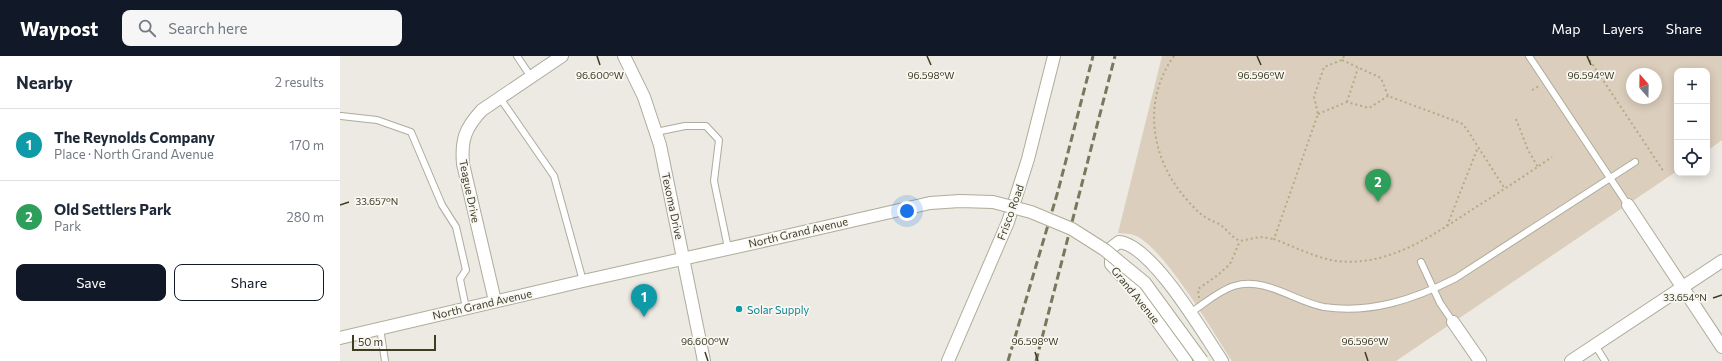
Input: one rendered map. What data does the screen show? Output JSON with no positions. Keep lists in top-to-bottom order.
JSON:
{
  "streets": {
    "street": [
      "Teague Drive",
      "Texoma Drive",
      "Frisco Road",
      "North Grand Avenue",
      "Grand Avenue"
    ]
  },
  "crossings": [
    ["Teague Drive", "North Grand Avenue"],
    ["Texoma Drive", "North Grand Avenue"]
  ],
  "places": ["Solar Supply"],
  "scale_bar": "50 m",
  "north": "top",
  "page": {
    "header": "Waypost",
    "search": "Search here",
    "nav": ["Map", "Layers", "Share"],
    "heading": ["Nearby", "2 results"],
    "map_buttons": ["+", "−"],
    "list": [
      {
        "mark": "1",
        "name": "The Reynolds Company",
        "note": "Place · North Grand Avenue",
        "value": "170 m"
      },
      {
        "mark": "2",
        "name": "Old Settlers Park",
        "note": "Park",
        "value": "280 m"
      }
    ],
    "pins": ["2", "1"],
    "buttons": ["Save", "Share"],
    "scale": "50 m"
  },
  "coordinates": [
    "96.600°W",
    "96.598°W",
    "96.594°W",
    "96.596°W",
    "33.657°N",
    "33.654°N"
  ]
}
